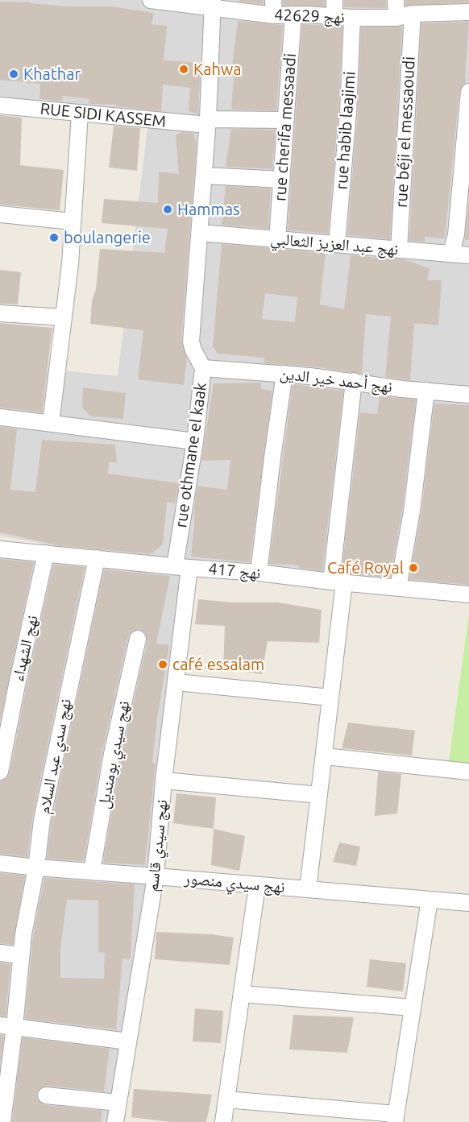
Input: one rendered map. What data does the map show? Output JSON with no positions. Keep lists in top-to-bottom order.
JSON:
{
  "streets": {
    "street": [
      "نهج 42629",
      "RUE SIDI KASSEM",
      "rue cherifa messaadi",
      "rue habib laajimi",
      "rue béji el messaoudi",
      "نهج عبد العزيز الثعالبي",
      "نهج أحمد خير الدين",
      "rue othmane el kaak",
      "نهج 417",
      "نهج الشهداء",
      "نهج سيدي بومنديل",
      "نهج سدي عبد السلام",
      "نهج سيدي قاسم",
      "نهج سيدي منصور"
    ]
  },
  "crossings": [
    ["نهج 42629", "rue cherifa messaadi"],
    ["نهج 42629", "rue habib laajimi"],
    ["نهج 42629", "rue béji el messaoudi"],
    ["نهج 42629", "rue othmane el kaak"],
    ["RUE SIDI KASSEM", "rue cherifa messaadi"],
    ["RUE SIDI KASSEM", "rue othmane el kaak"],
    ["rue cherifa messaadi", "نهج عبد العزيز الثعالبي"],
    ["rue habib laajimi", "نهج عبد العزيز الثعالبي"],
    ["rue béji el messaoudi", "نهج عبد العزيز الثعالبي"],
    ["نهج عبد العزيز الثعالبي", "rue othmane el kaak"],
    ["نهج أحمد خير الدين", "rue othmane el kaak"],
    ["rue othmane el kaak", "نهج 417"],
    ["rue othmane el kaak", "نهج سيدي قاسم"],
    ["نهج 417", "نهج الشهداء"],
    ["نهج 417", "نهج سدي عبد السلام"],
    ["نهج 417", "نهج سيدي قاسم"],
    ["نهج سيدي بومنديل", "نهج سيدي منصور"],
    ["نهج سدي عبد السلام", "نهج سيدي منصور"],
    ["نهج سيدي قاسم", "نهج سيدي منصور"]
  ],
  "places": [
    "Kahwa",
    "Khathar",
    "Hammas",
    "boulangerie",
    "Café Royal",
    "café essalam"
  ]
}
